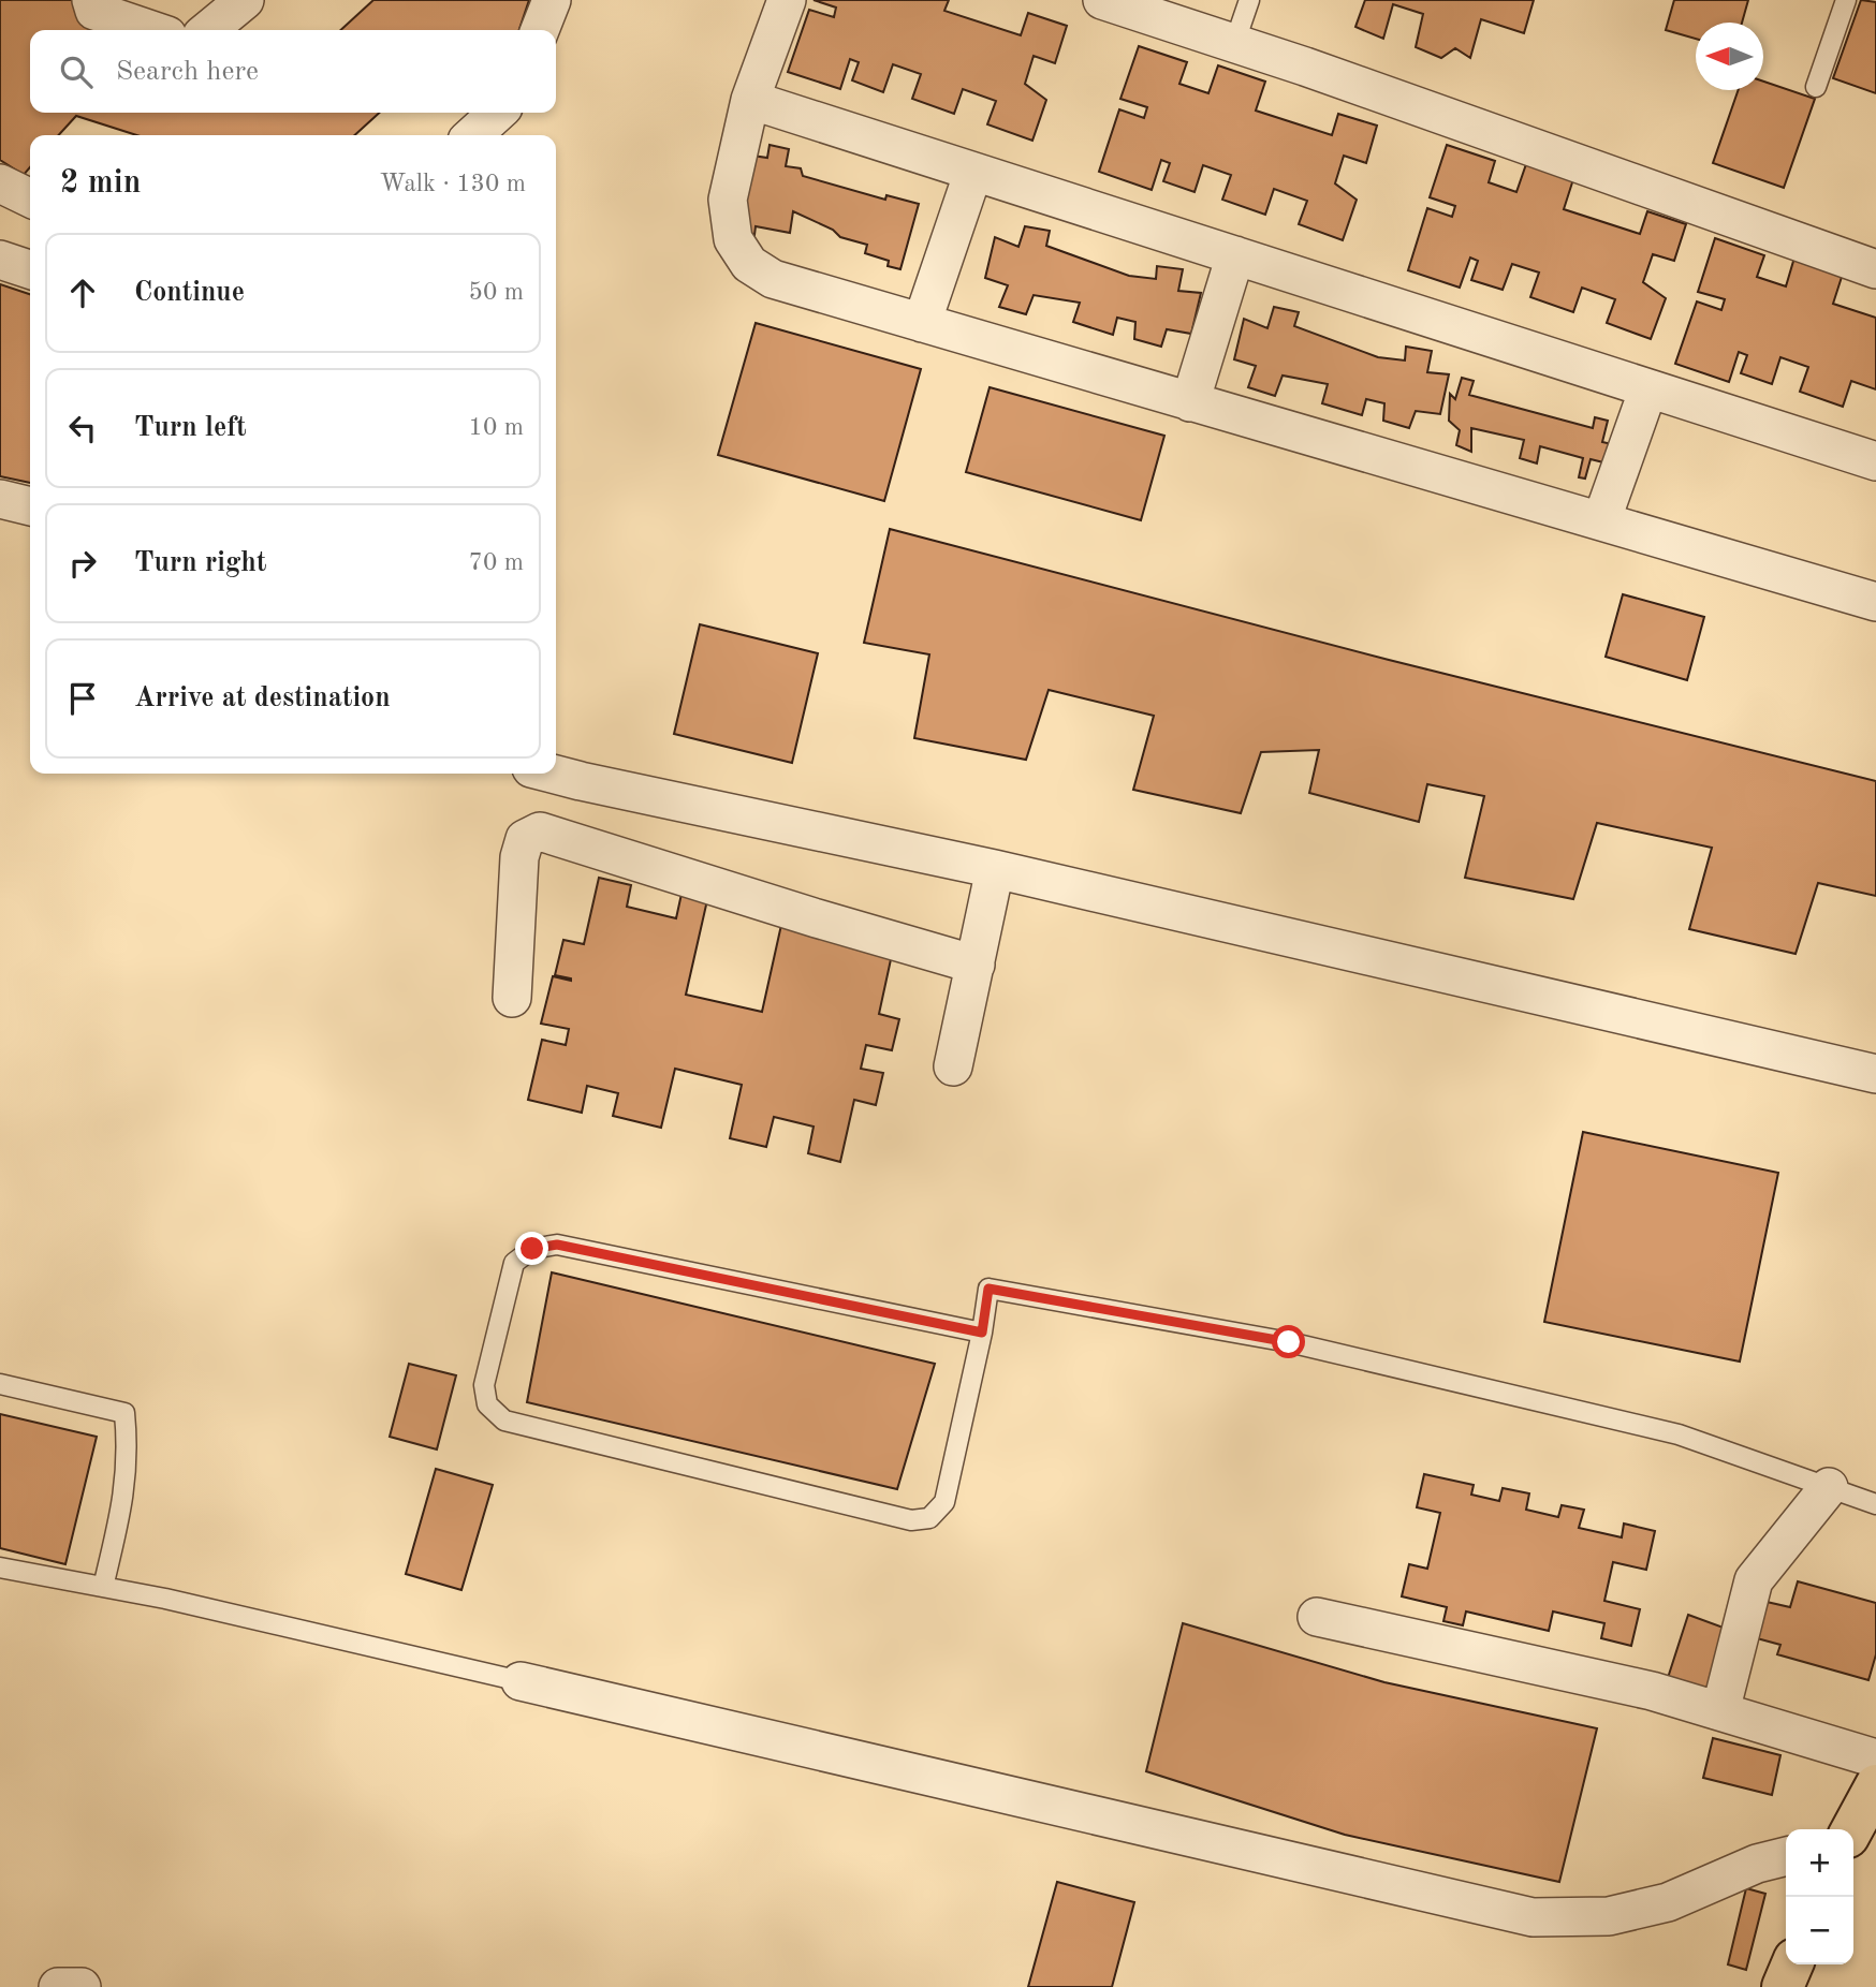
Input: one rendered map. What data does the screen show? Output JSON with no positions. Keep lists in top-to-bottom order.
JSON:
{
  "north": "left",
  "page": {
    "search": "Search here",
    "heading": ["2 min", "Walk · 130 m"],
    "list": [
      ["Continue", "50 m"],
      ["Turn left", "10 m"],
      ["Turn right", "70 m"],
      "Arrive at destination"
    ],
    "map_buttons": ["+", "−"]
  }
}
